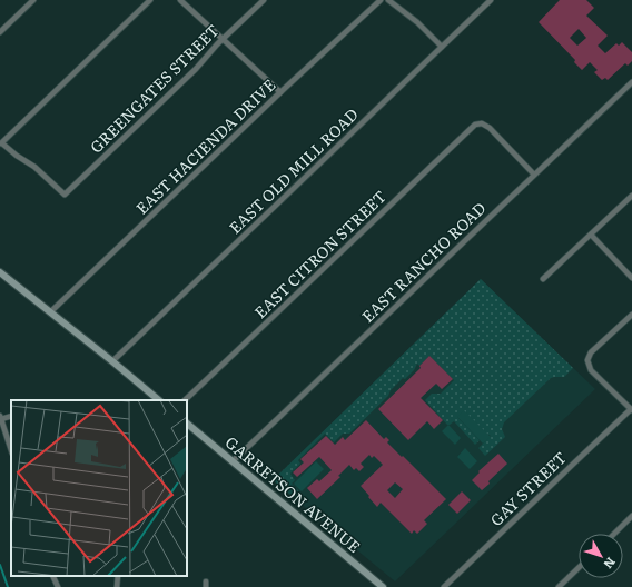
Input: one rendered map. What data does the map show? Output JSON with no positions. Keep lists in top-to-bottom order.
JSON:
{
  "streets": {
    "street": [
      "GREENGATES STREET",
      "EAST HACIENDA DRIVE",
      "EAST OLD MILL ROAD",
      "EAST CITRON STREET",
      "EAST RANCHO ROAD",
      "GAY STREET",
      "GARRETSON AVENUE"
    ]
  },
  "crossings": [
    ["EAST CITRON STREET", "EAST RANCHO ROAD"],
    ["EAST RANCHO ROAD", "GARRETSON AVENUE"]
  ],
  "north": "bottom right"
}
